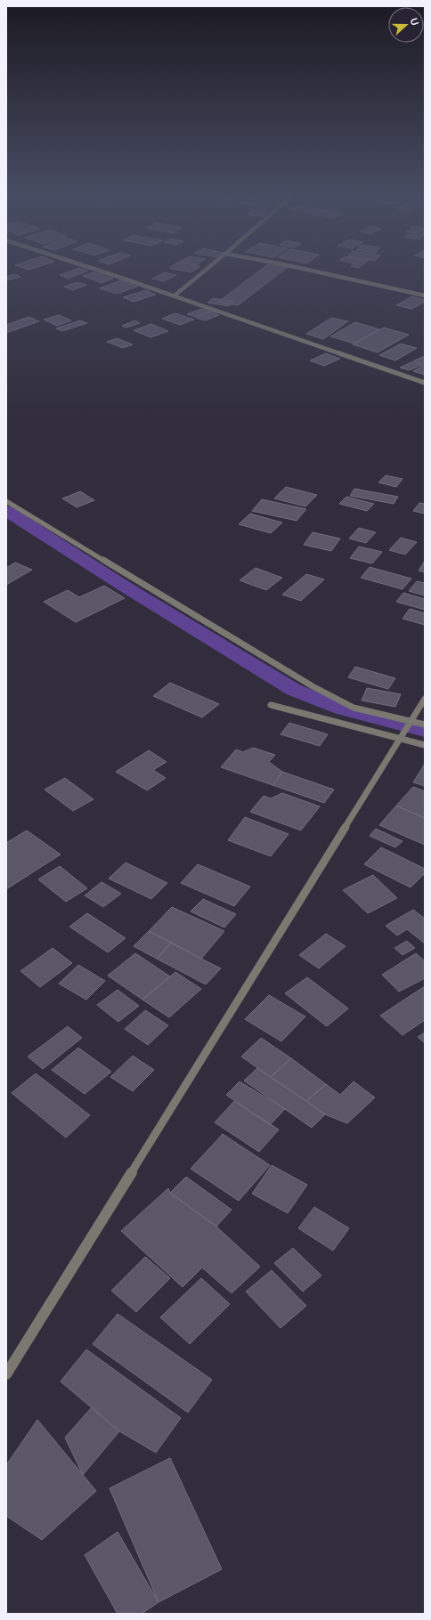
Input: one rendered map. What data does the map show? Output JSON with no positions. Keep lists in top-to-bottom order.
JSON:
{
  "north": "right"
}
